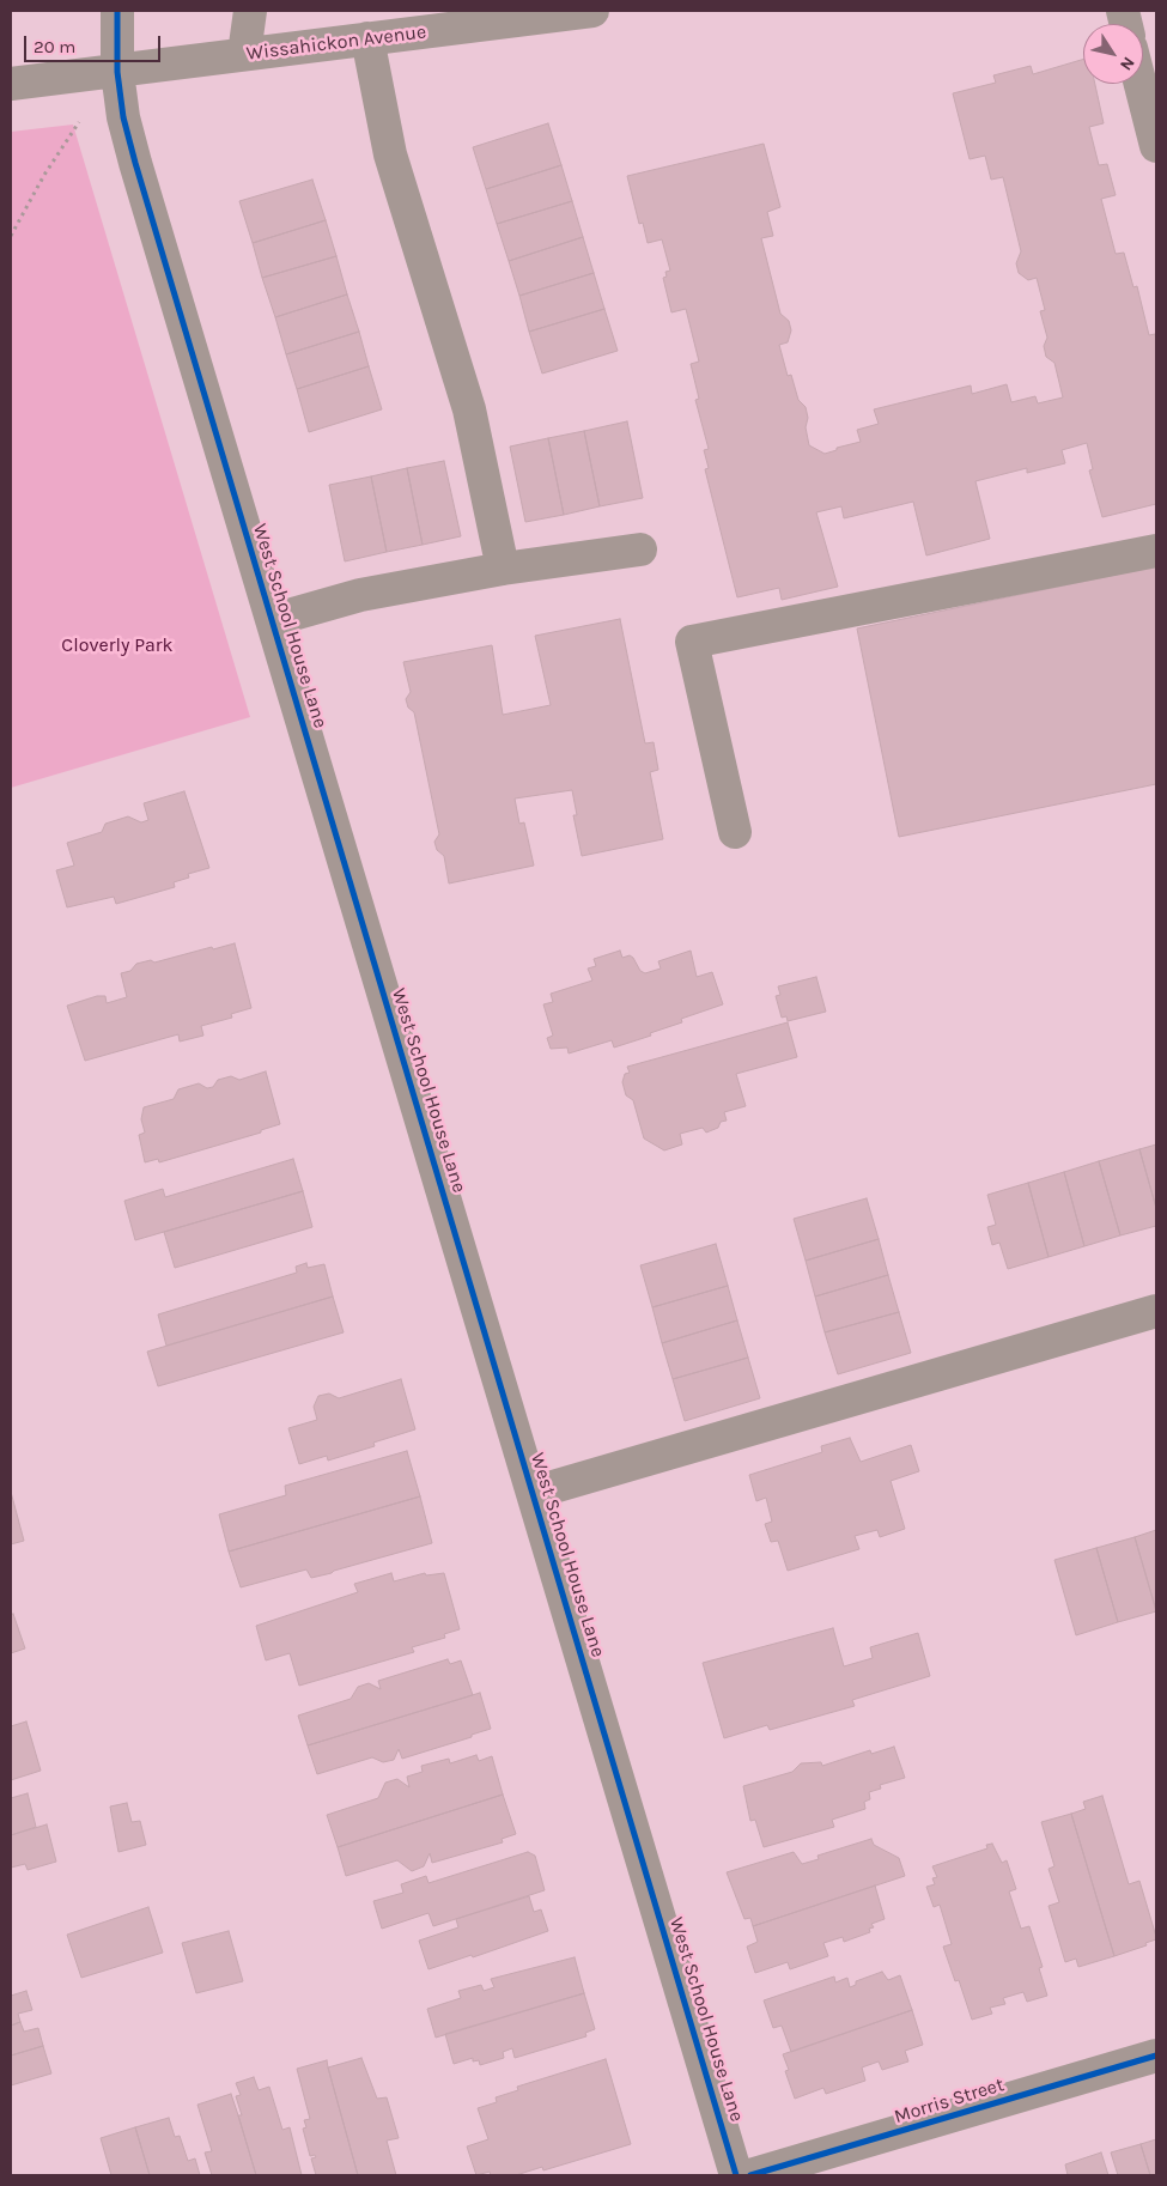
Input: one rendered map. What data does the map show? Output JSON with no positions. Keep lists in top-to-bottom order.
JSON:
{
  "streets": {
    "street": ["Wissahickon Avenue", "West School House Lane", "Morris Street"]
  },
  "crossings": [
    ["Wissahickon Avenue", "West School House Lane"]
  ],
  "parks": ["Cloverly Park"],
  "scale_bar": "20 m",
  "north": "bottom right"
}
